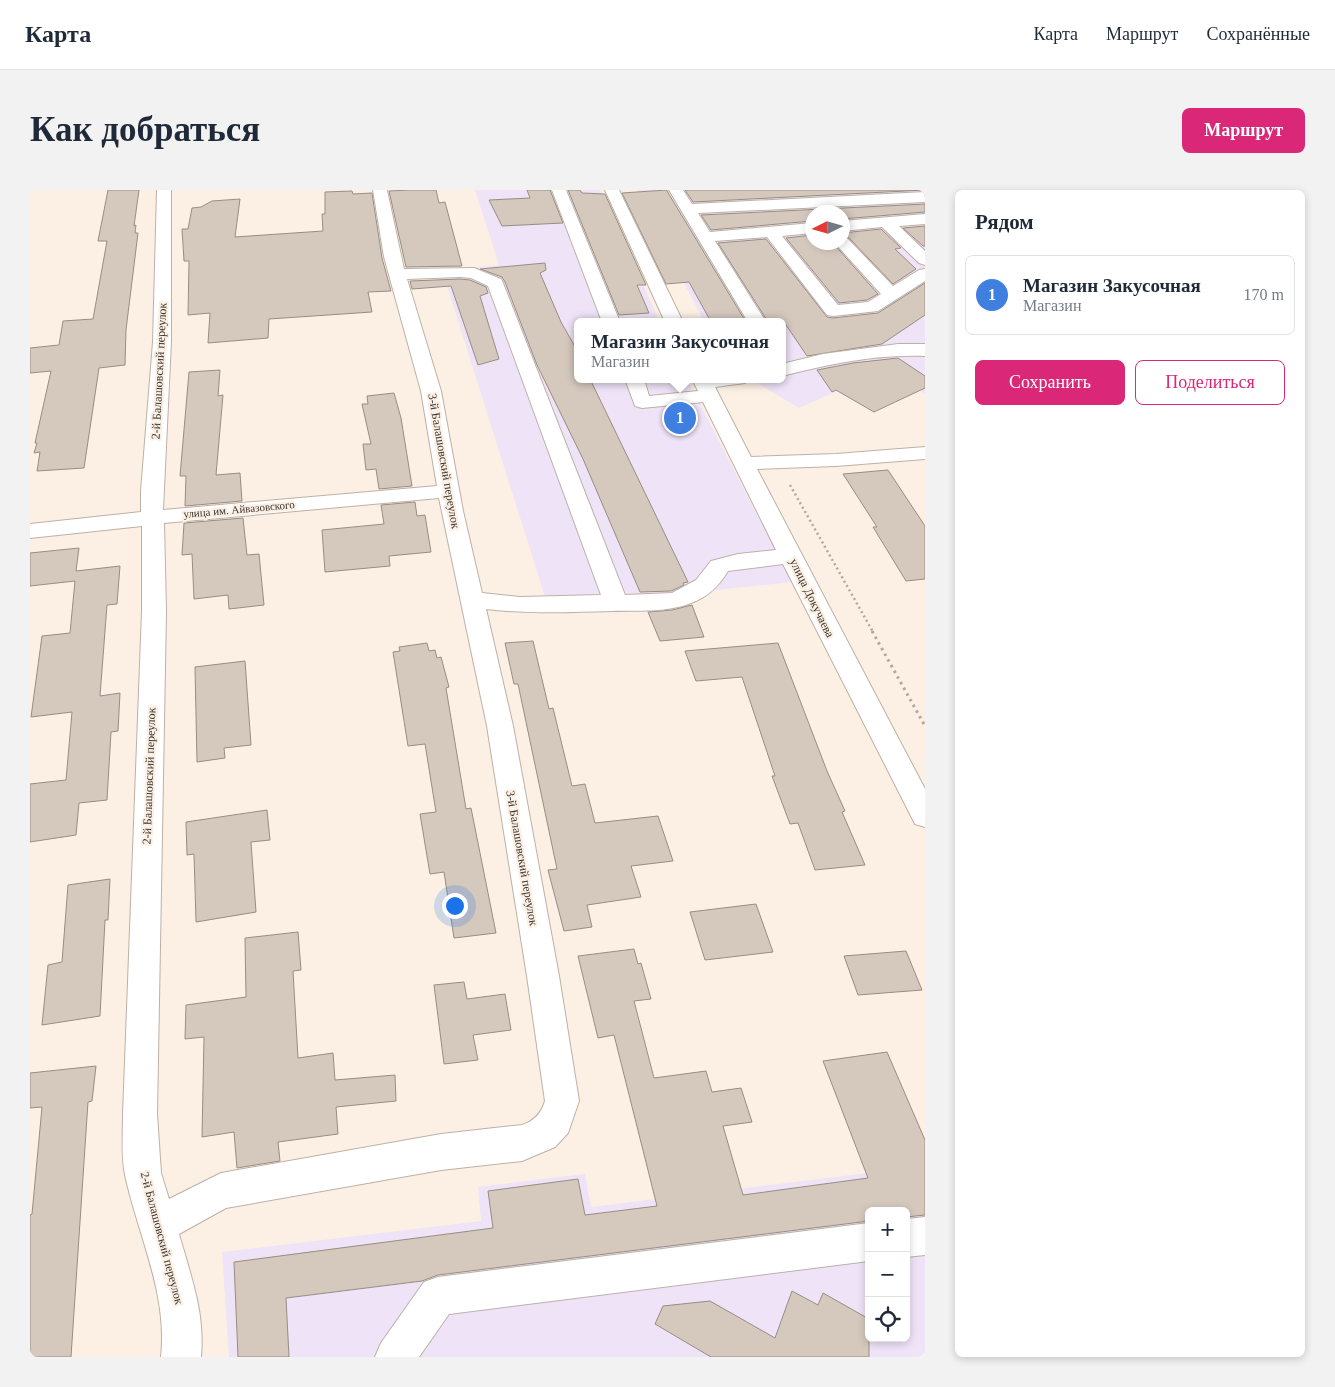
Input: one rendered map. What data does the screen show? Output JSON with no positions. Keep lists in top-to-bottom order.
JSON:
{
  "streets": {
    "street": [
      "2-й Балашовский переулок",
      "3-й Балашовский переулок",
      "улица им. Айвазовского",
      "улица Докучаева"
    ]
  },
  "crossings": [
    ["2-й Балашовский переулок", "3-й Балашовский переулок"],
    ["2-й Балашовский переулок", "улица им. Айвазовского"],
    ["3-й Балашовский переулок", "улица им. Айвазовского"]
  ],
  "north": "left",
  "page": {
    "header": "Карта",
    "nav": ["Карта", "Маршрут", "Сохранённые"],
    "buttons": [
      "Маршрут",
      ["Сохранить", "Поделиться"]
    ],
    "title": "Как добраться",
    "heading": "Рядом",
    "list": [
      {
        "mark": "1",
        "name": "Магазин Закусочная",
        "note": "Магазин",
        "value": "170 m"
      }
    ],
    "popup": ["Магазин Закусочная", "Магазин"],
    "pins": "1",
    "map_buttons": ["+", "−"]
  }
}
